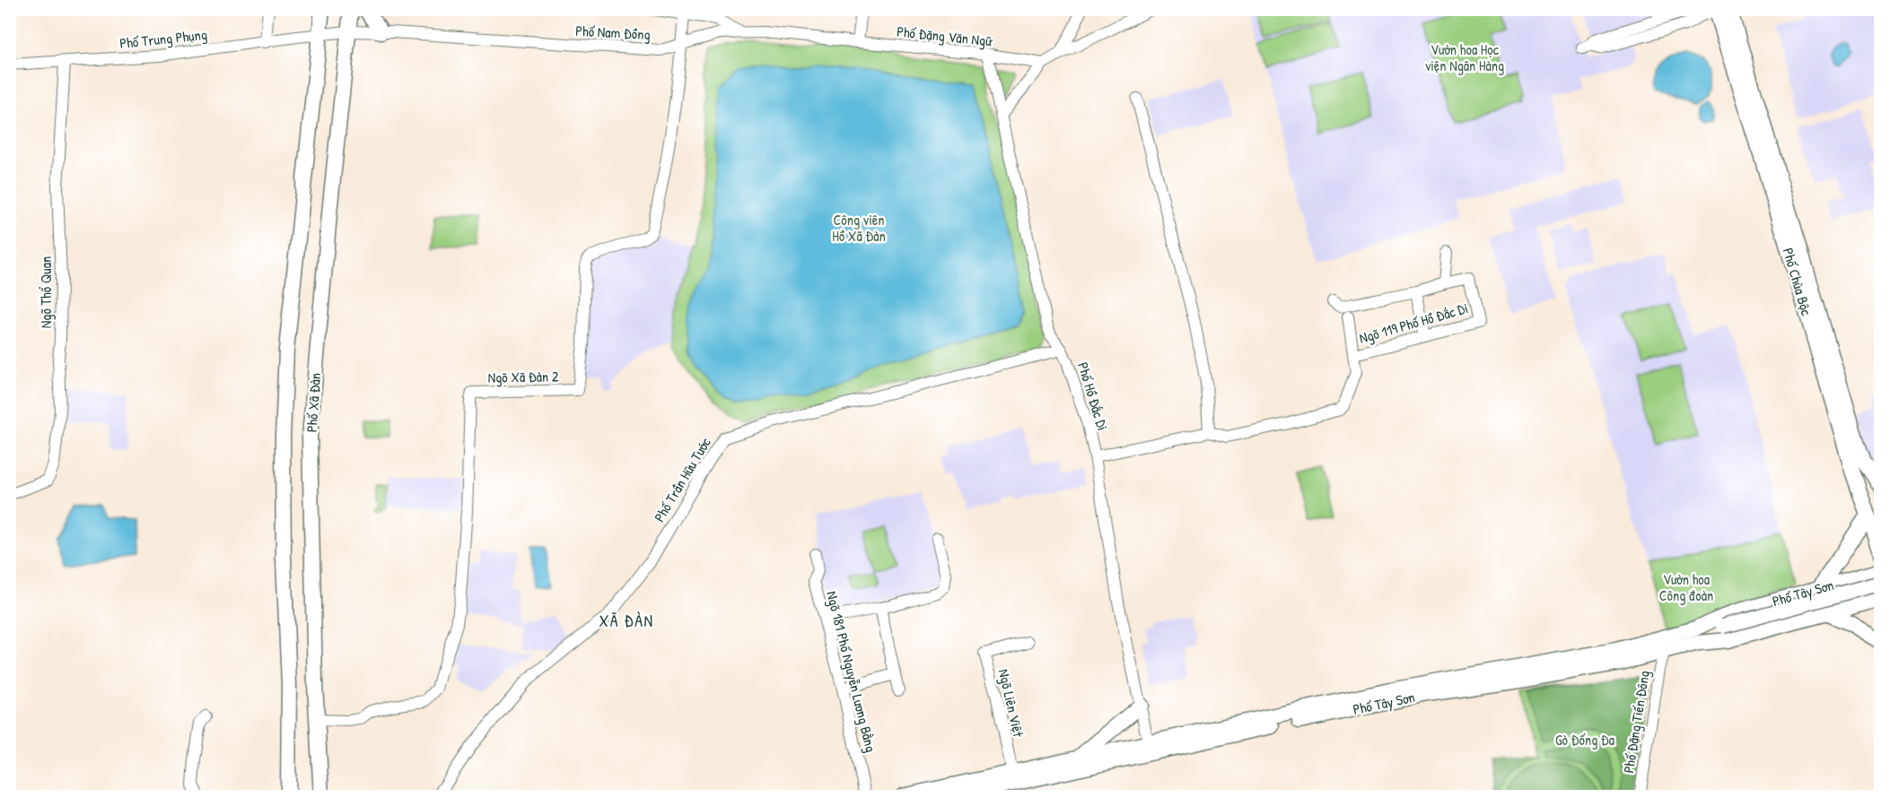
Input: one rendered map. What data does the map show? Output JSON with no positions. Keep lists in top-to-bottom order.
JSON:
{
  "streets": {
    "main road": ["Phố Chùa Bộc", "Phố Xã Đàn", "Phố Tây Sơn"],
    "street": [
      "Phố Nam Đồng",
      "Phố Đặng Văn Ngữ",
      "Phố Trung Phụng",
      "Ngõ Thổ Quan",
      "Ngõ 119 Phố Hồ Đắc Di",
      "Ngõ Xã Đàn 2",
      "Phố Hồ Đắc Di",
      "Phố Trần Hữu Tước",
      "Ngõ 181 Phố Nguyễn Lương Bằng",
      "Ngõ Liên Việt",
      "Phố Đặng Tiến Đông"
    ]
  },
  "crossings": [
    ["Phố Nam Đồng", "Phố Đặng Văn Ngữ"],
    ["Phố Nam Đồng", "Phố Trung Phụng"],
    ["Phố Nam Đồng", "Ngõ Xã Đàn 2"],
    ["Phố Nam Đồng", "Phố Xã Đàn"],
    ["Phố Đặng Văn Ngữ", "Ngõ Xã Đàn 2"],
    ["Phố Đặng Văn Ngữ", "Phố Hồ Đắc Di"],
    ["Phố Trung Phụng", "Ngõ Thổ Quan"],
    ["Phố Trung Phụng", "Phố Xã Đàn"],
    ["Ngõ Xã Đàn 2", "Phố Xã Đàn"],
    ["Phố Hồ Đắc Di", "Phố Trần Hữu Tước"],
    ["Phố Hồ Đắc Di", "Phố Tây Sơn"],
    ["Phố Tây Sơn", "Phố Đặng Tiến Đông"]
  ],
  "districts": ["XÃ ĐÀN"],
  "parks": [
    "Vườn hoa Học viện Ngân Hàng",
    "Công viên Hồ Xã Đàn",
    "Vườn hoa Công đoàn",
    "Gò Đống Đa"
  ]
}
